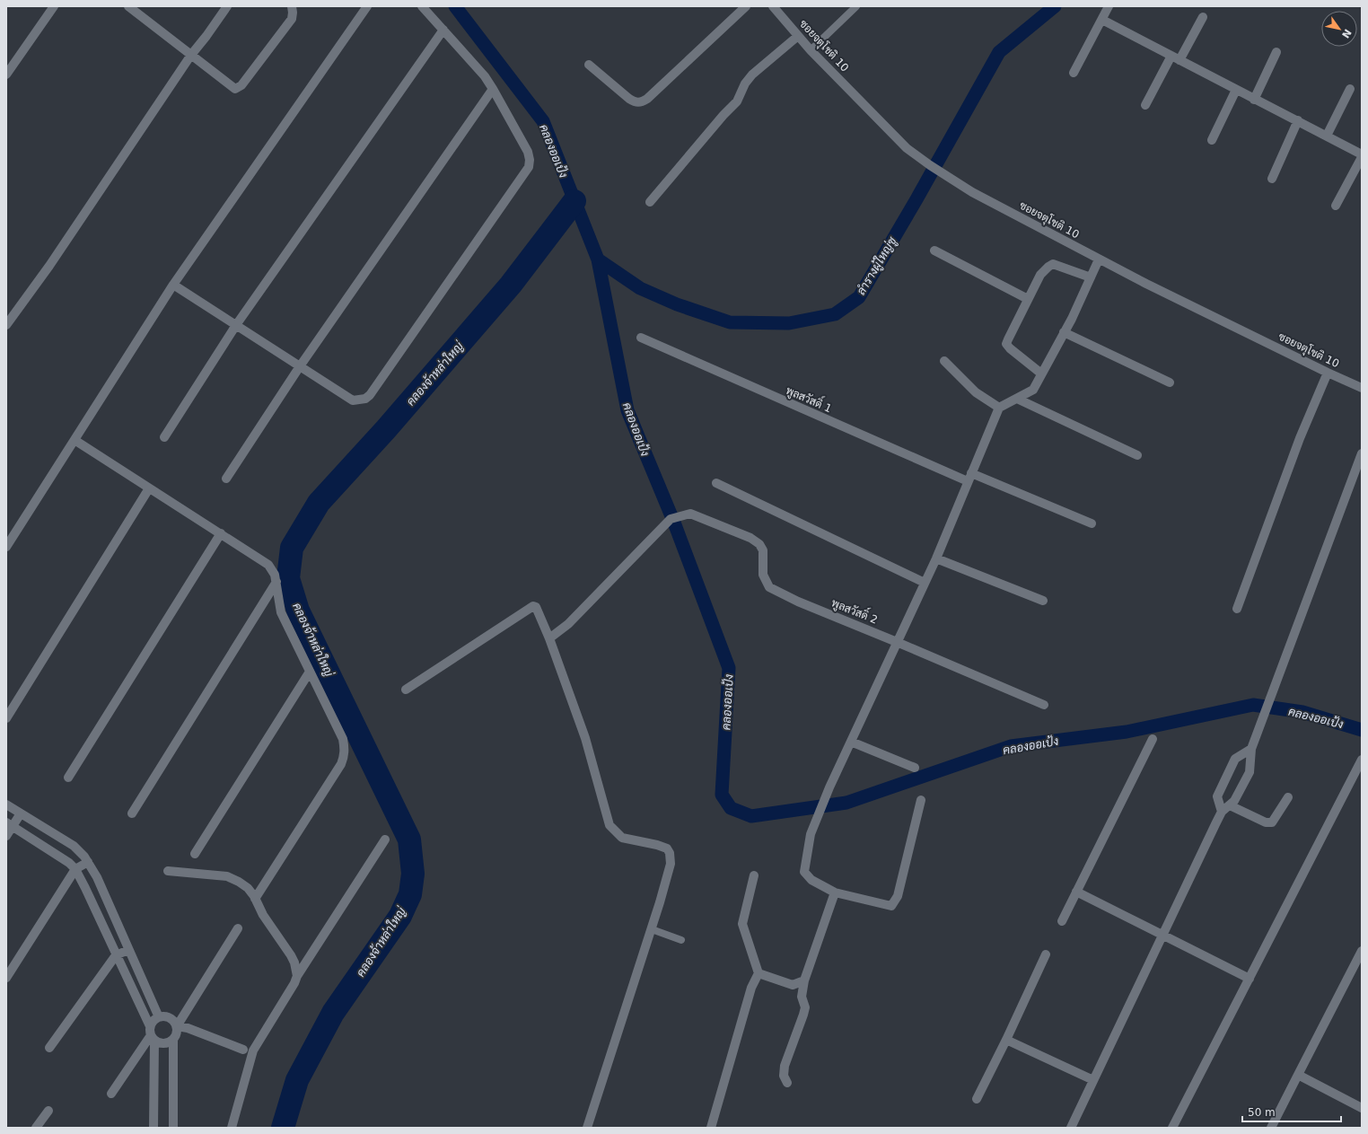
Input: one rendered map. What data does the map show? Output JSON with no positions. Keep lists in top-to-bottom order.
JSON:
{
  "streets": {
    "street": ["ซอยจตุโชติ 10", "พูลสวัสดิ์ 1", "พูลสวัสดิ์ 2"]
  },
  "water": ["คลองออเป้ง", "ลำรางผู้ใหญ่ชู", "คลองจ้าหล่าใหญ่"],
  "scale_bar": "50 m",
  "north": "bottom right"
}
